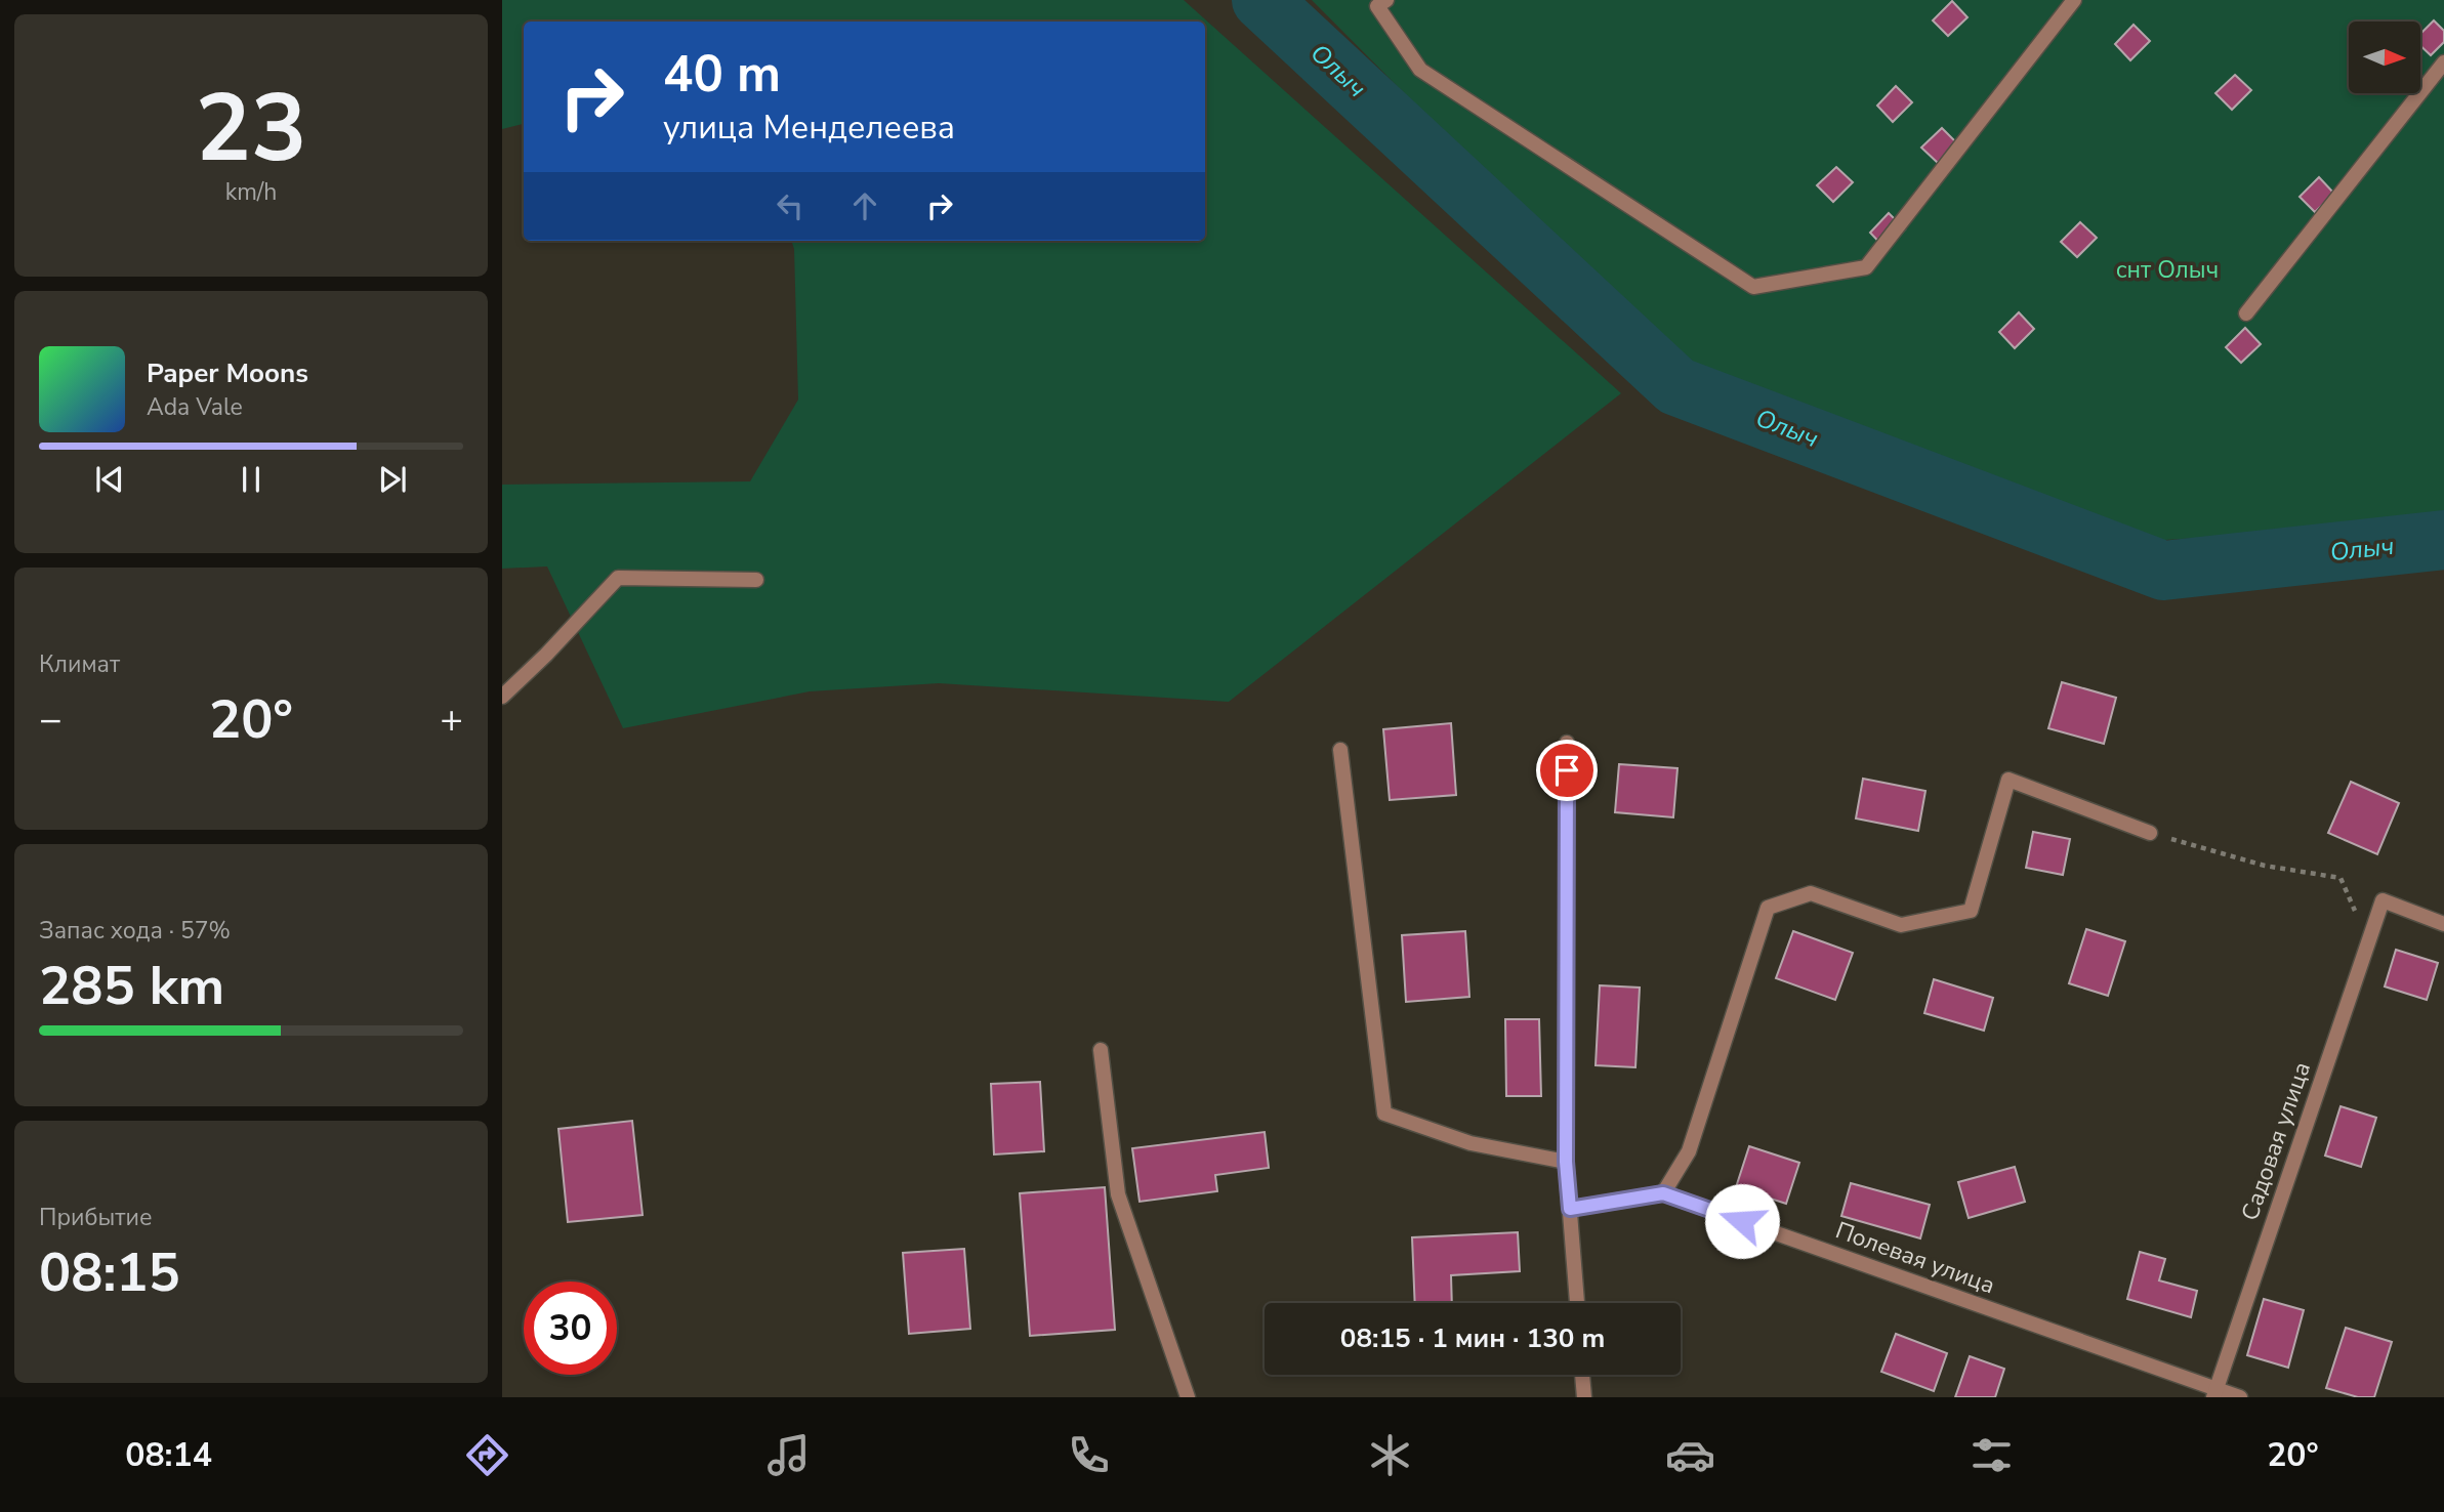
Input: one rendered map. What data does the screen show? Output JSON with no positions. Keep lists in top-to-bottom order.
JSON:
{
  "streets": {
    "street": ["Садовая улица", "Полевая улица"]
  },
  "crossings": [
    ["Садовая улица", "Полевая улица"]
  ],
  "water": ["Олыч"],
  "parks": ["снт Олыч"],
  "north": "right",
  "page": {
    "tile": [
      ["23", "km/h"],
      "Климат",
      ["Запас хода · 57%", "285 km"],
      ["Прибытие", "08:15"]
    ],
    "turn": ["40 m", "улица Менделеева"],
    "song": ["Paper Moons", "Ada Vale"],
    "heat": ["−", "20°", "+"],
    "limit": "30",
    "trip": "08:15 · 1 мин · 130 m",
    "tabs": ["08:14", "20°"]
  }
}
